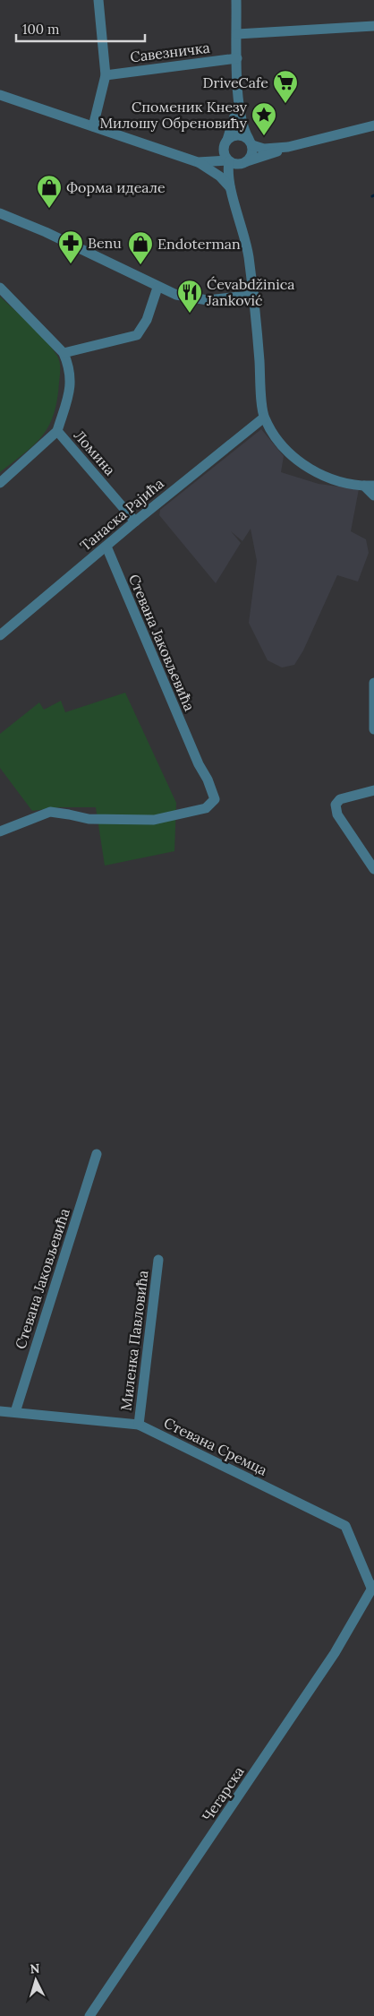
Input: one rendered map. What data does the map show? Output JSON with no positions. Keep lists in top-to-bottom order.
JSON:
{
  "streets": {
    "street": [
      "Савезничка",
      "Ломина",
      "Танаска Рајића",
      "Стевана Јаковљевића",
      "Миленка Павловића",
      "Стевана Сремца",
      "Чегарска"
    ]
  },
  "crossings": [
    ["Ломина", "Танаска Рајића"],
    ["Танаска Рајића", "Стевана Јаковљевића"],
    ["Стевана Јаковљевића", "Стевана Сремца"],
    ["Миленка Павловића", "Стевана Сремца"],
    ["Стевана Сремца", "Чегарска"]
  ],
  "places": {
    "supermarket": ["DriveCafe"],
    "place": ["Споменик Кнезу Милошу Обреновићу"],
    "shop": ["Форма идеале", "Endoterman"],
    "pharmacy": ["Benu"],
    "restaurant": ["Ćevabdžinica Janković"]
  },
  "scale_bar": "100 m",
  "north": "top"
}
